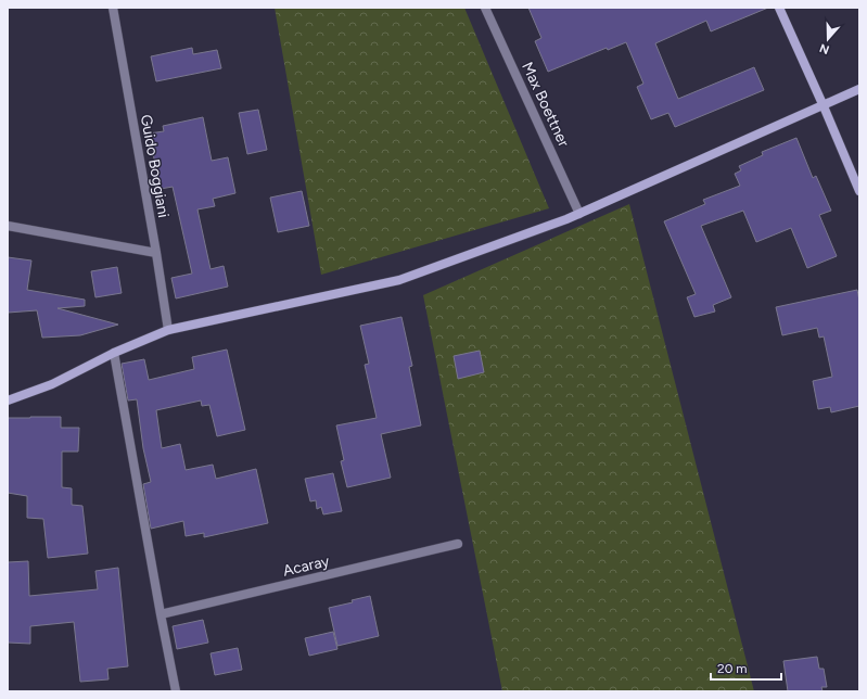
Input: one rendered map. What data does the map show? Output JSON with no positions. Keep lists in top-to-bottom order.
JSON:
{
  "streets": {
    "street": ["Max Boettner", "Guido Boggiani", "Acaray"]
  },
  "scale_bar": "20 m",
  "north": "bottom"
}
